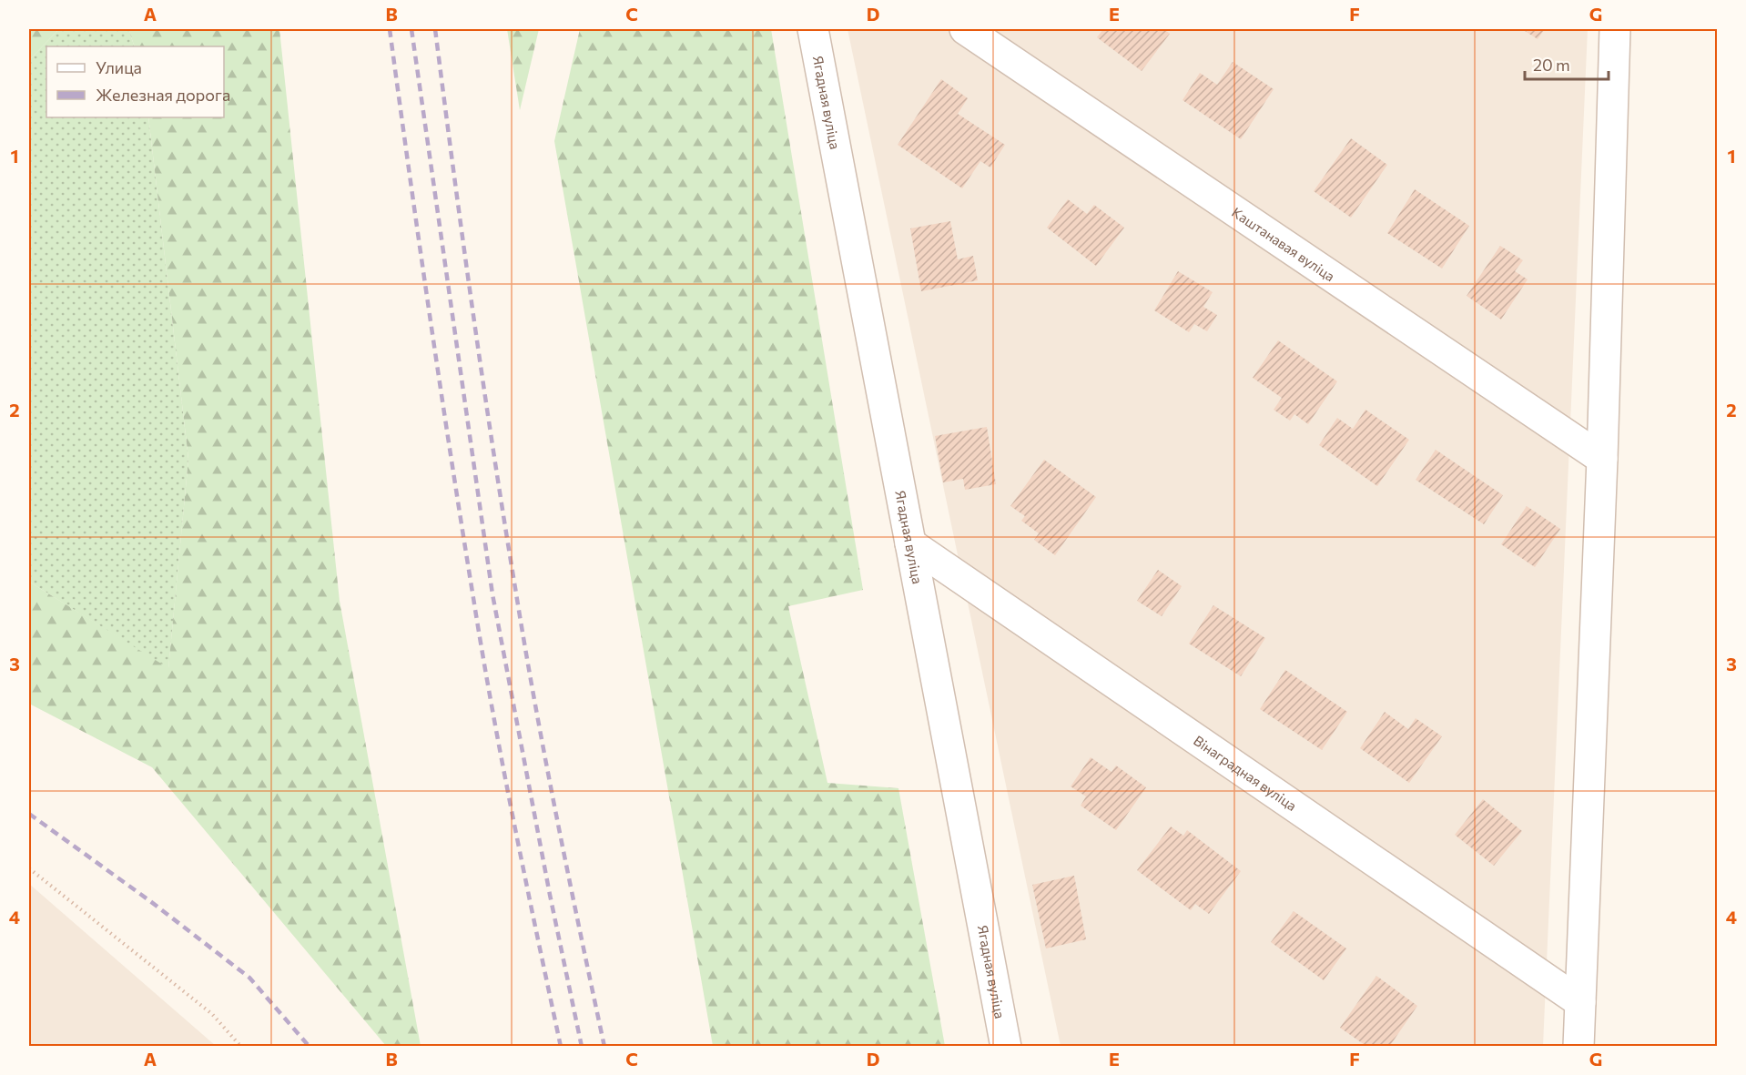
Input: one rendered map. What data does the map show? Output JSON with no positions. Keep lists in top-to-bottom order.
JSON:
{
  "streets": {
    "street": ["Ягадная вуліца", "Каштанавая вуліца", "Вінаградная вуліца"]
  },
  "crossings": [
    ["Ягадная вуліца", "Вінаградная вуліца"]
  ],
  "legend": ["Улица", "Железная дорога"],
  "scale_bar": "20 m",
  "grid": {
    "columns": [
      "A",
      "B",
      "C",
      "D",
      "E",
      "F",
      "G"
    ],
    "rows": [
      "1",
      "2",
      "3",
      "4"
    ]
  }
}
